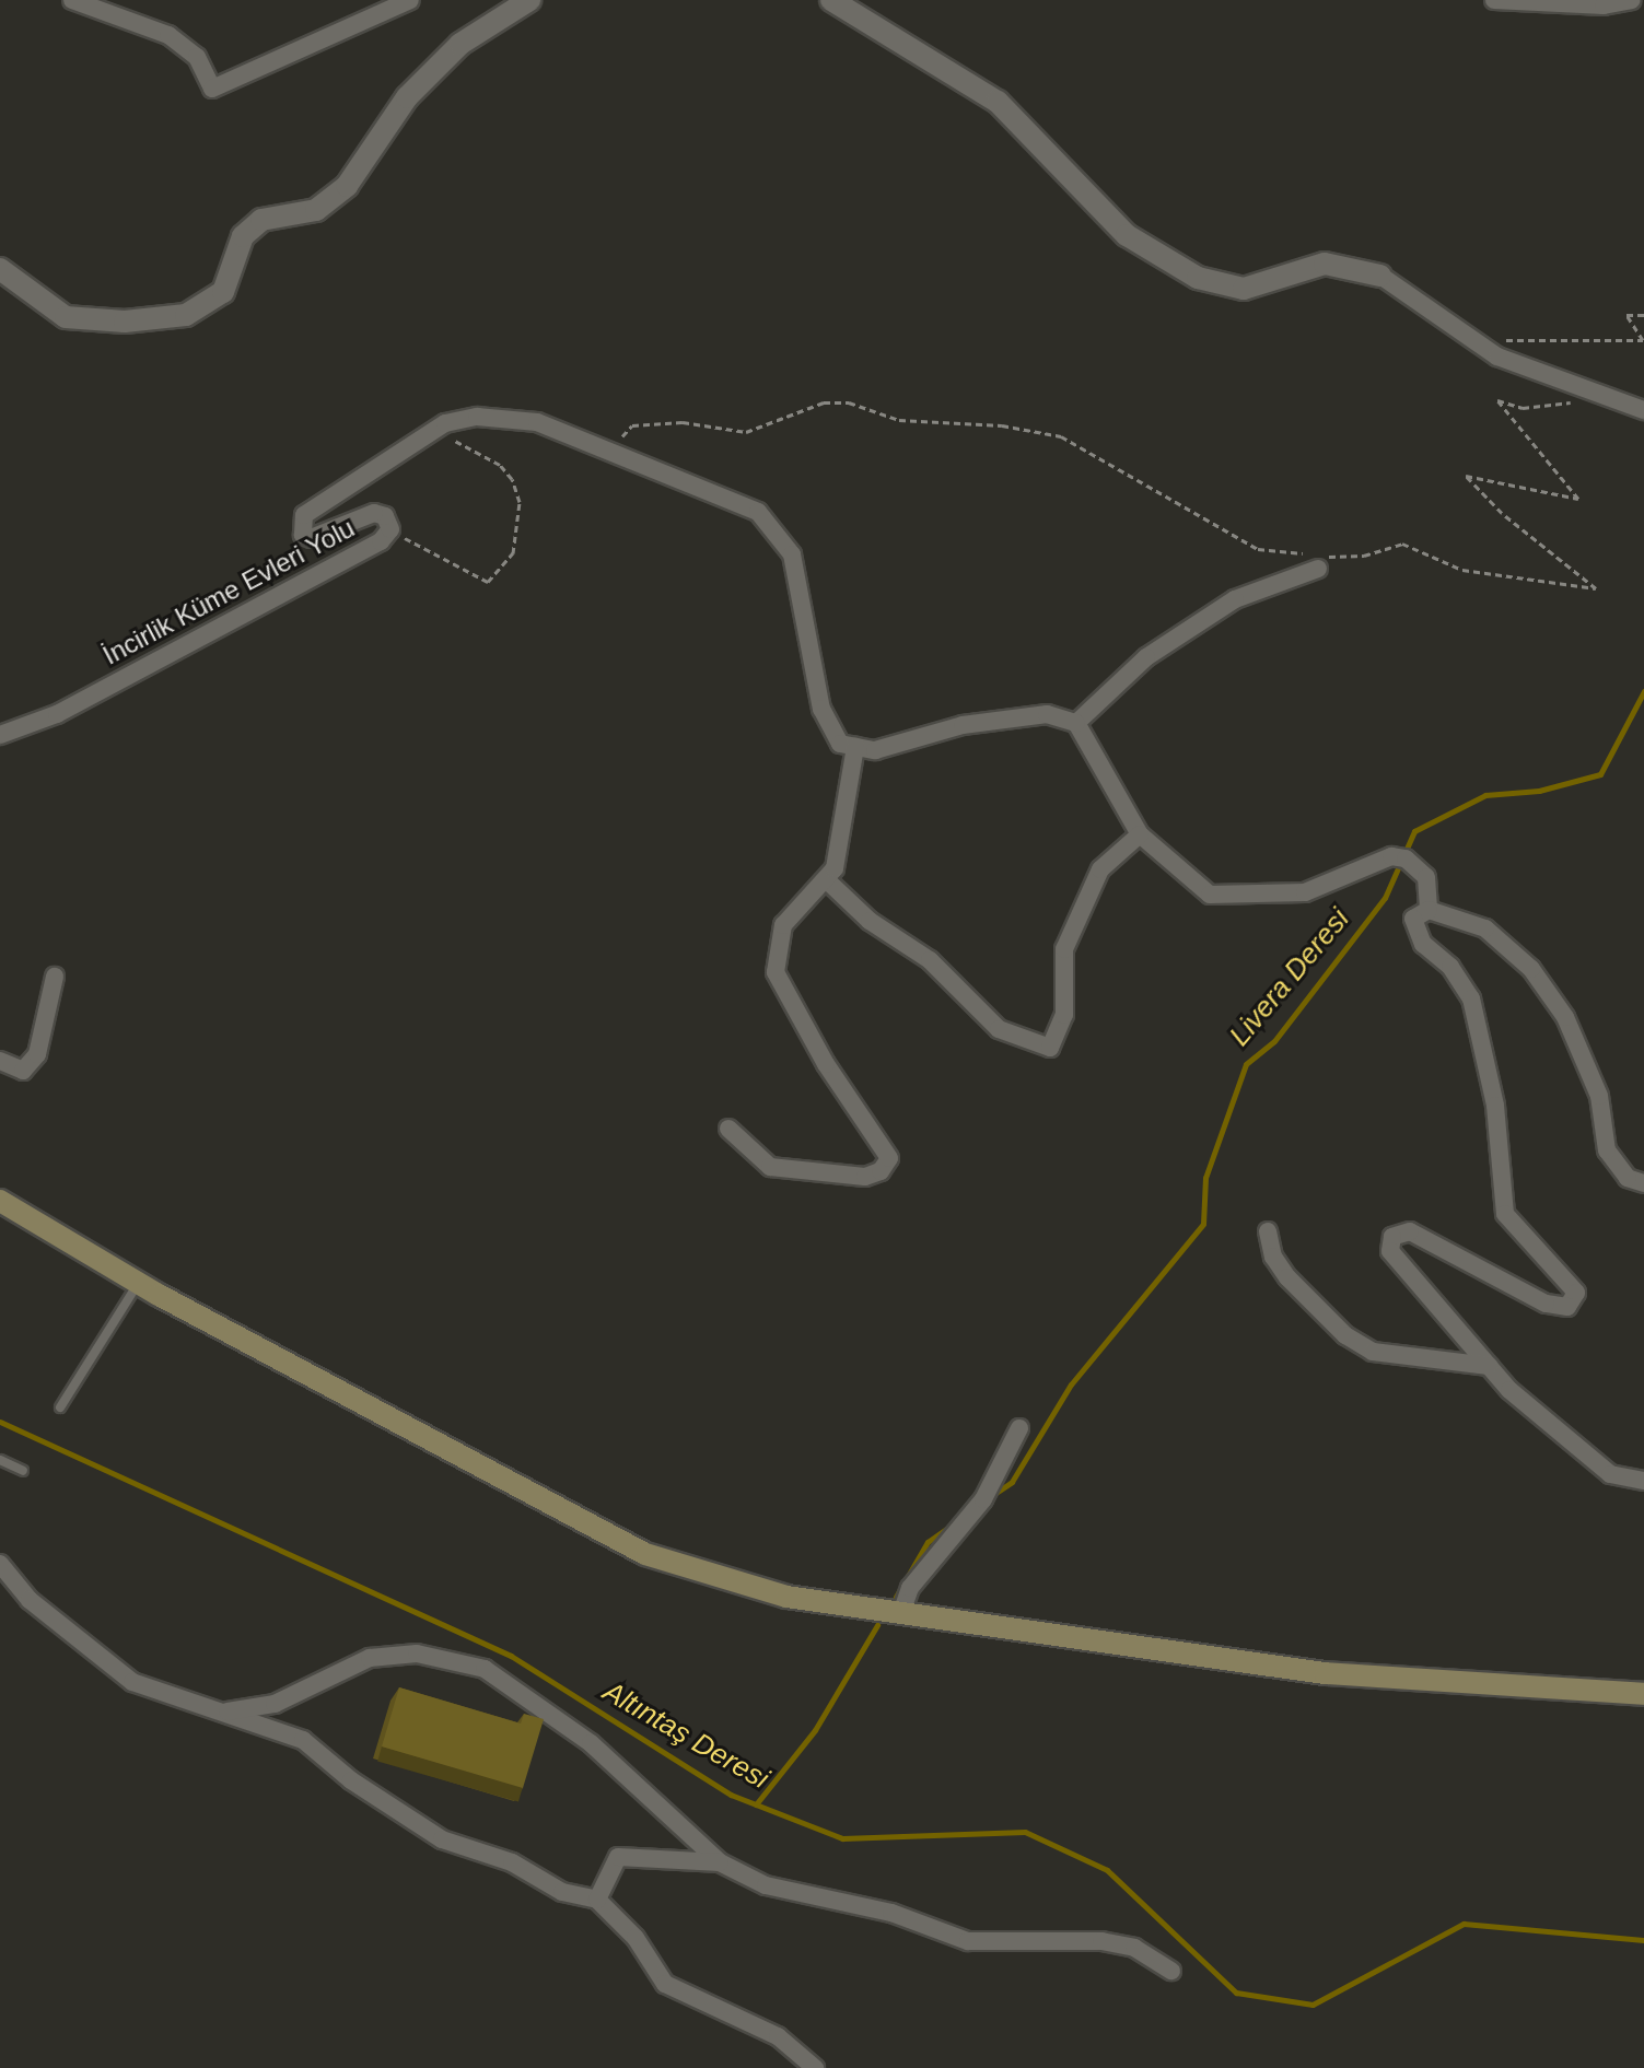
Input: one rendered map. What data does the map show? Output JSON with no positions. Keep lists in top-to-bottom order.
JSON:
{
  "streets": {
    "street": ["İncirlik Küme Evleri Yolu"]
  },
  "water": ["Livera Deresi", "Altıntaş Deresi"]
}
